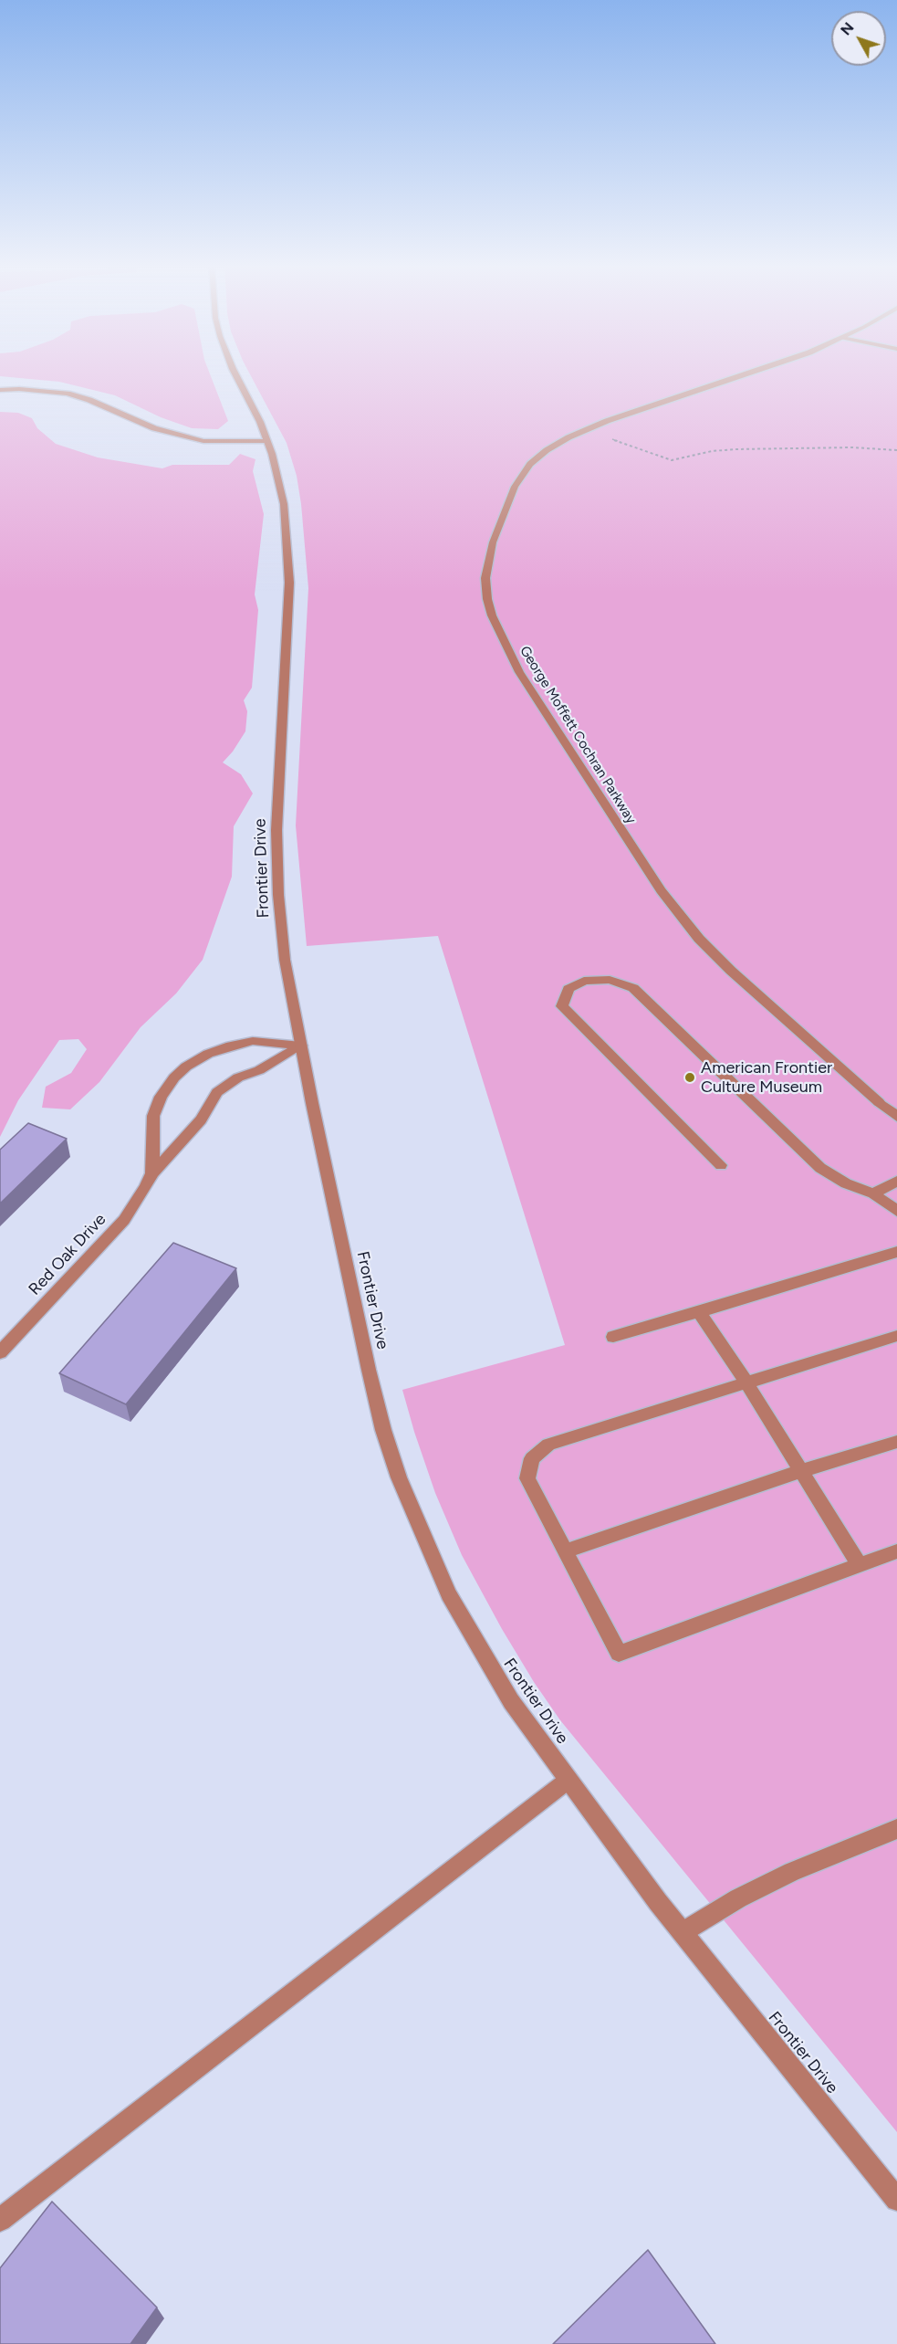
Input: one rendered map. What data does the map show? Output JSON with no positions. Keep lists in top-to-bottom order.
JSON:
{
  "streets": {
    "street": ["George Moffett Cochran Parkway", "Frontier Drive", "Red Oak Drive"]
  },
  "crossings": [
    ["Frontier Drive", "Red Oak Drive"]
  ],
  "places": ["American Frontier Culture Museum"],
  "north": "top left"
}
